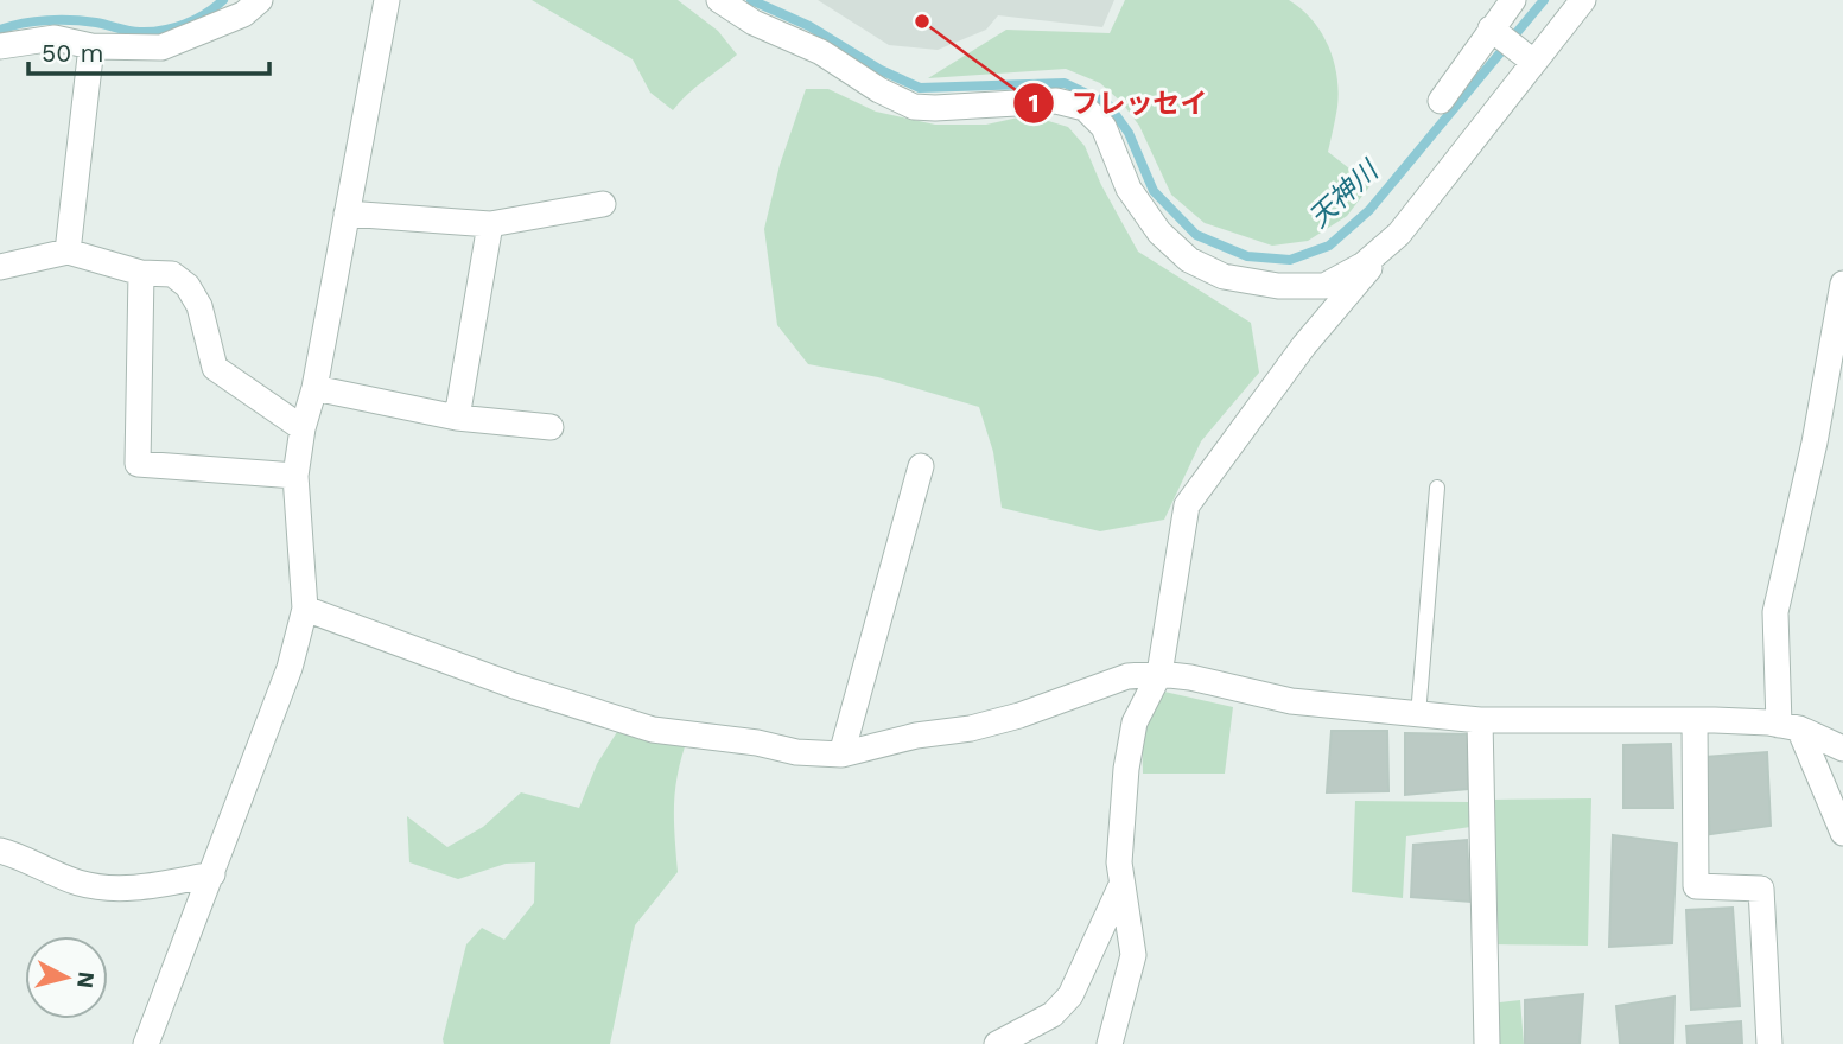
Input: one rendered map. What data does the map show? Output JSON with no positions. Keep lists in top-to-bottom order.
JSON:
{
  "water": ["天神川"],
  "places": ["フレッセイ"],
  "scale_bar": "50 m",
  "north": "right"
}
